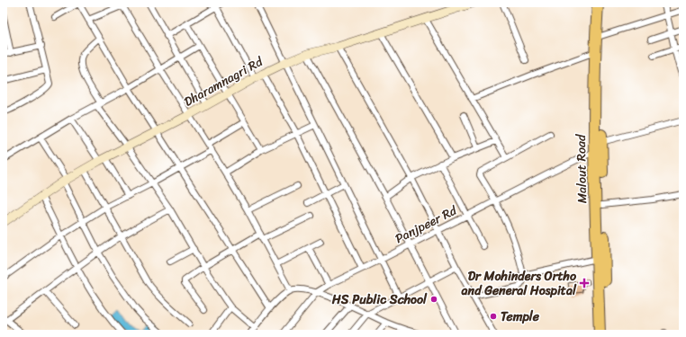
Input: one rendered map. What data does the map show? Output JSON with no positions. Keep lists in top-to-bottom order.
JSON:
{
  "streets": {
    "highway": ["Malout Road"],
    "street": ["Dharamnagri Rd", "Panjpeer Rd"]
  },
  "crossings": [
    ["Malout Road", "Panjpeer Rd"]
  ],
  "places": {
    "health": ["Dr Mohinders Ortho and General Hospital"],
    "other": ["HS Public School", "Temple"]
  }
}
